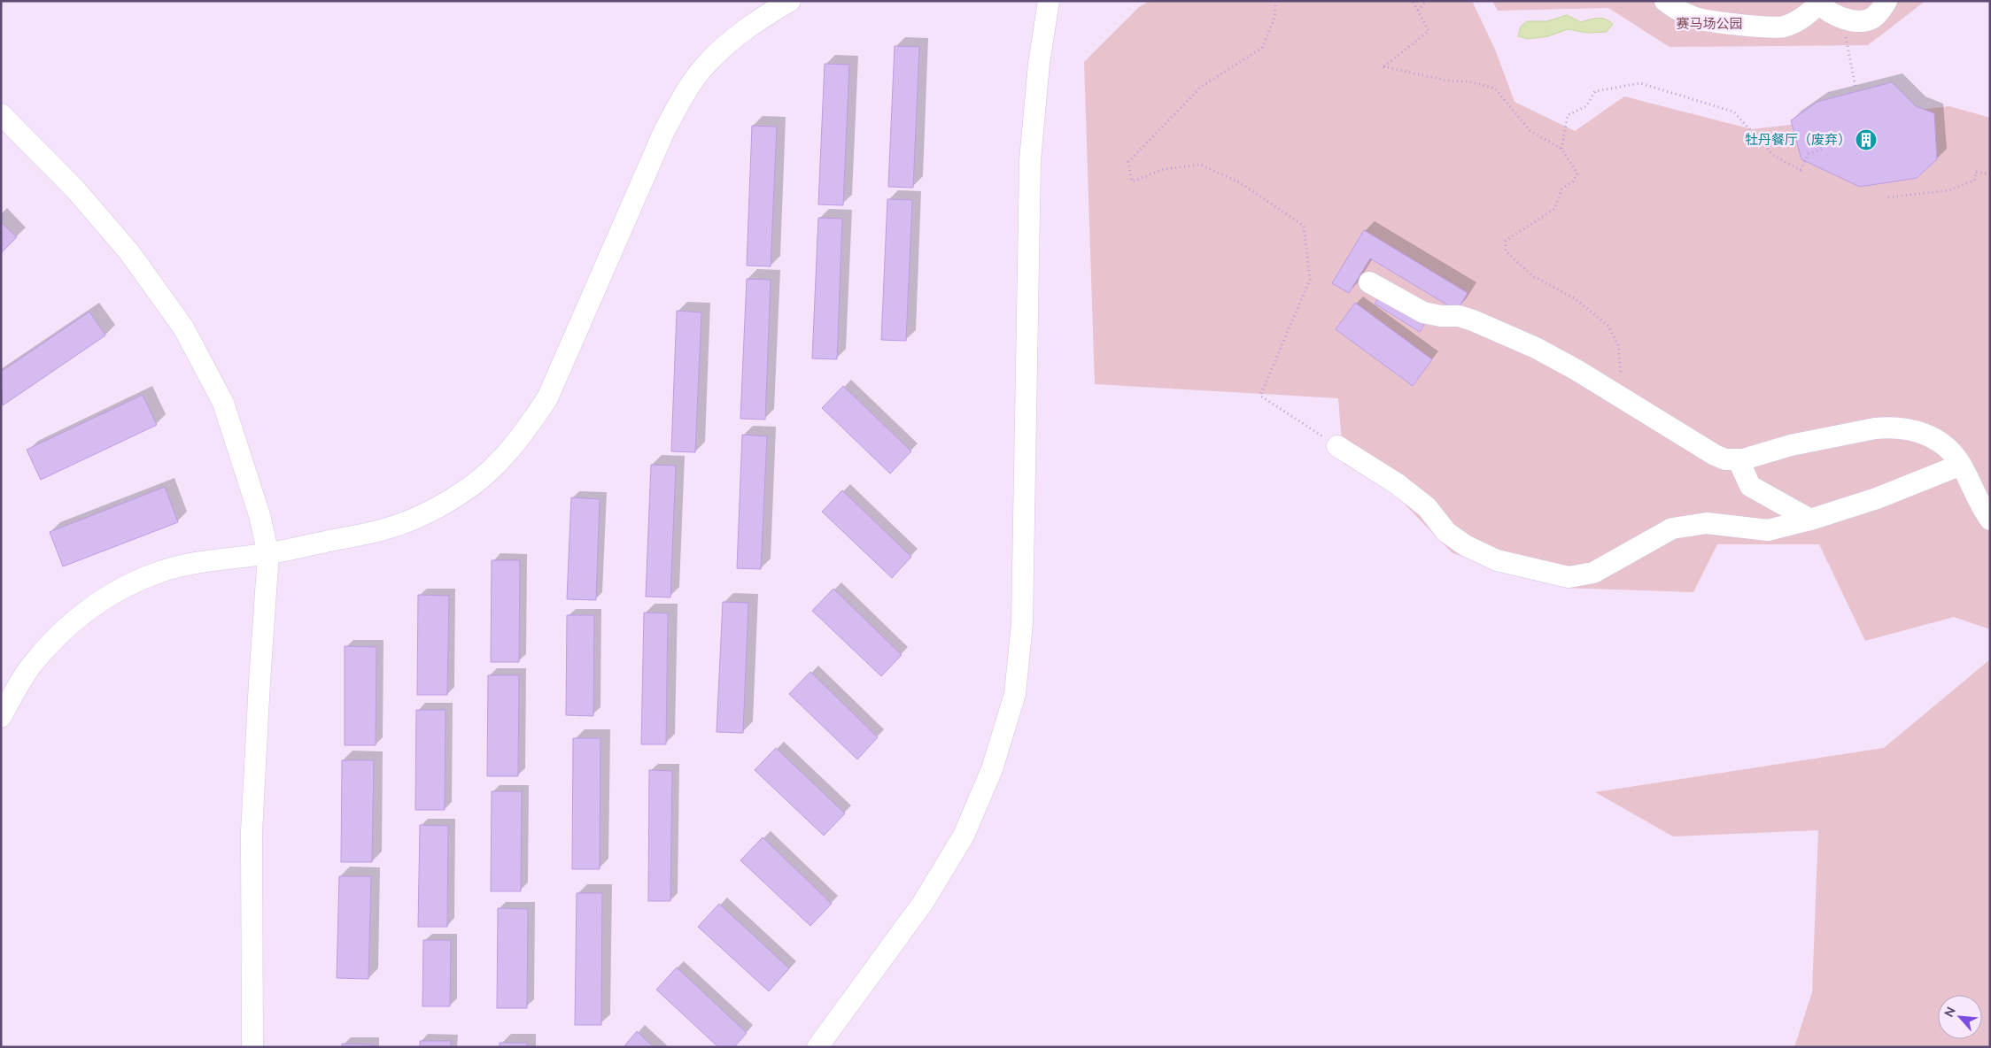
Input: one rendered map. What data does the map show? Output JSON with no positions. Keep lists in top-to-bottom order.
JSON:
{
  "parks": ["赛马场公园"],
  "places": {
    "building": ["牡丹餐厅（废弃）"]
  },
  "north": "top left"
}
